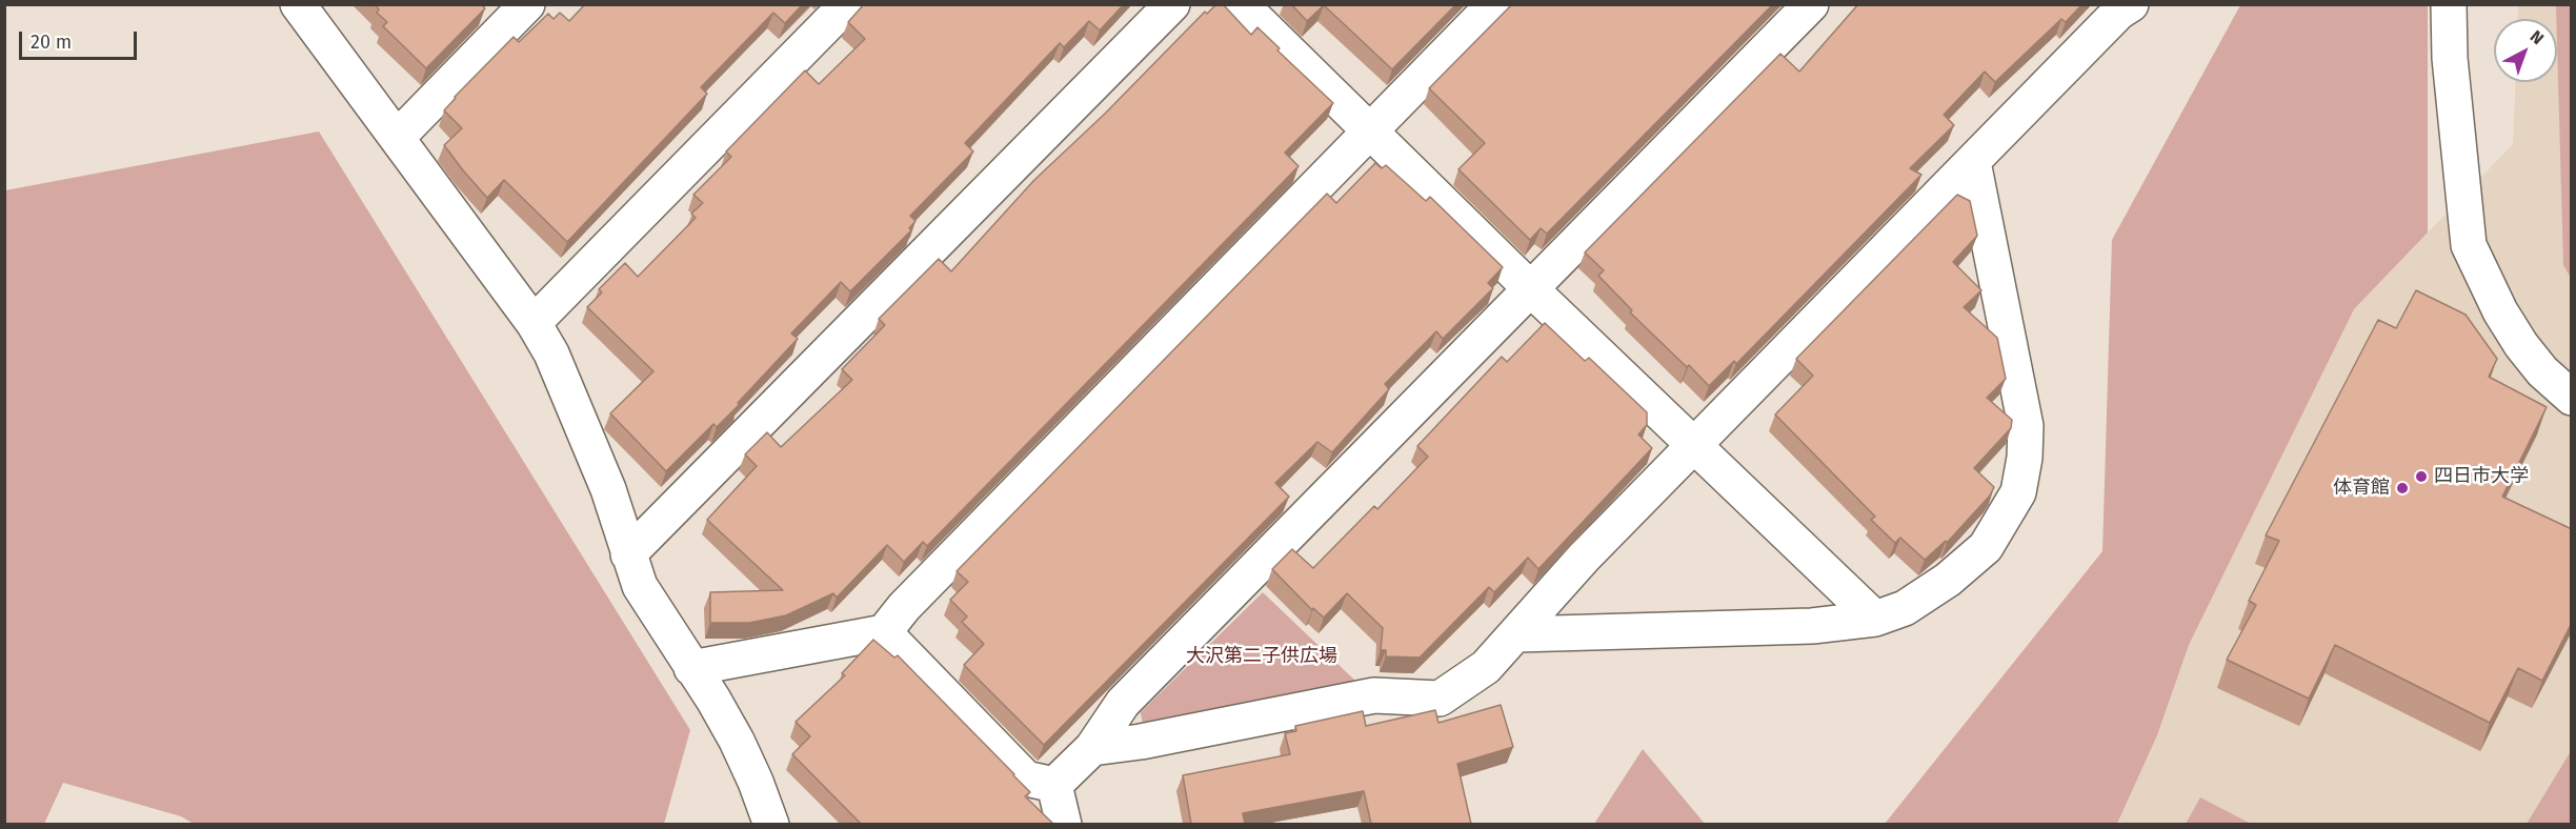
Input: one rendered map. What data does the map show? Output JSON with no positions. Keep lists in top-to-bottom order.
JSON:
{
  "parks": ["大沢第二子供広場"],
  "places": ["四日市大学", "体育館"],
  "scale_bar": "20 m",
  "north": "top right"
}
